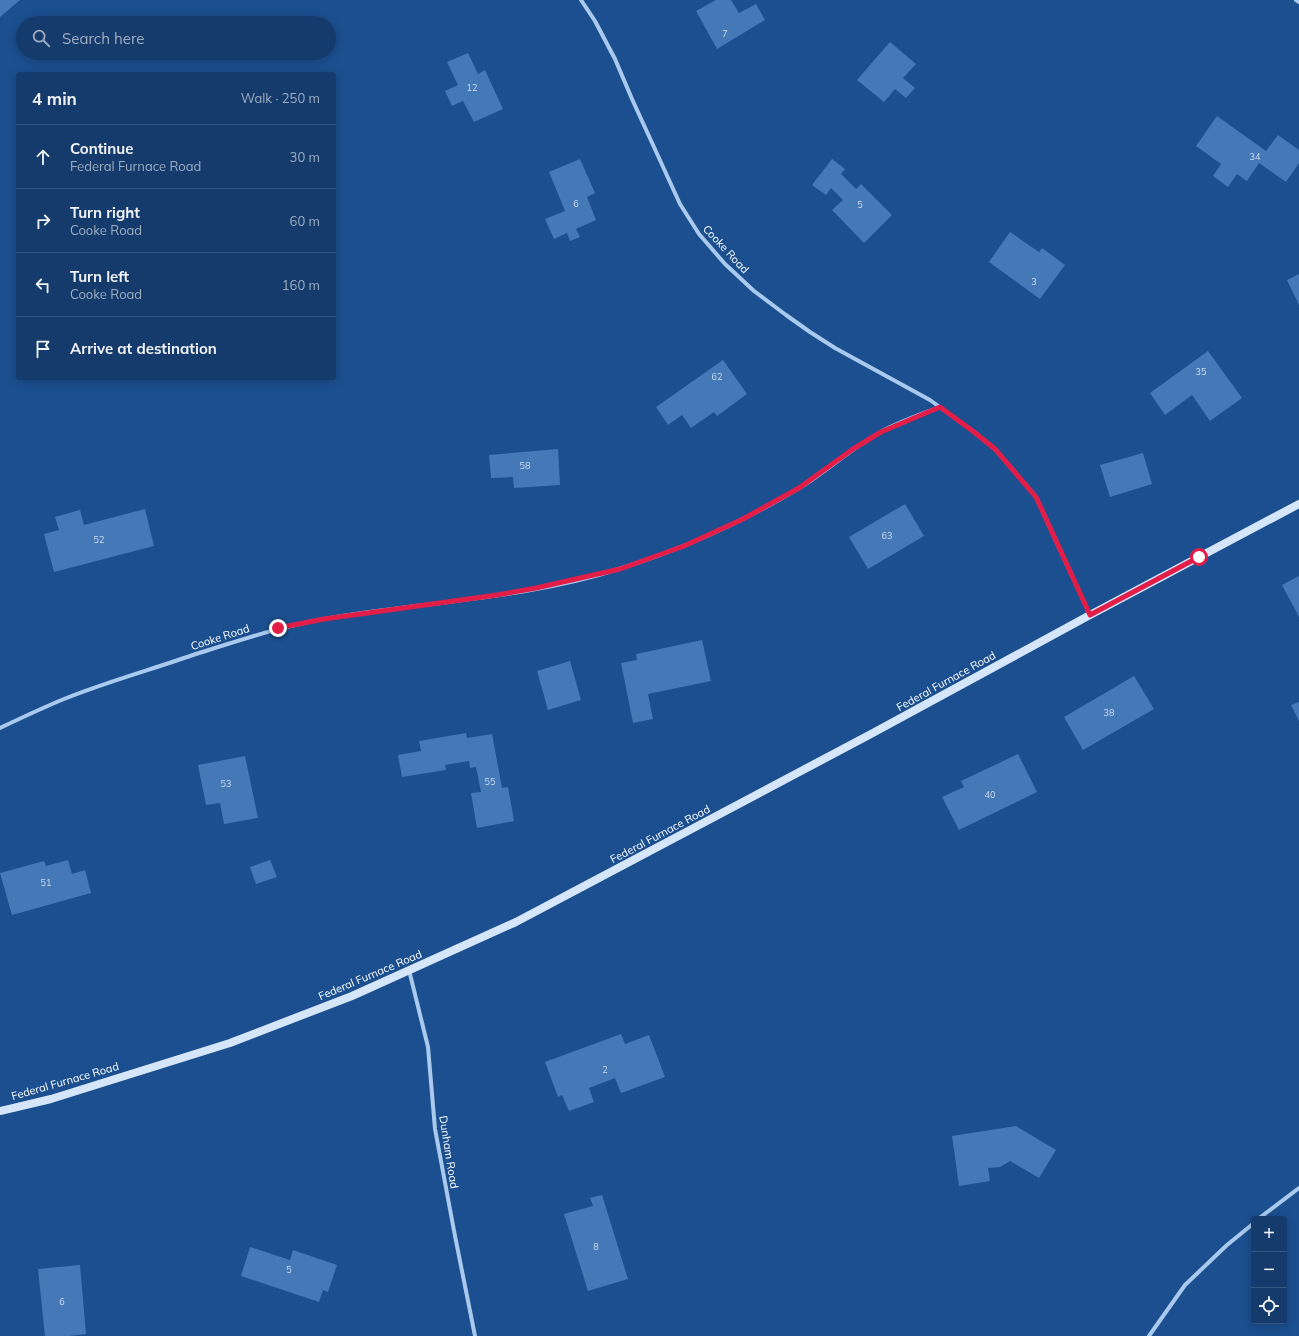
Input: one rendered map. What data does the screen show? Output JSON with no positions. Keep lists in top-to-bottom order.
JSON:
{
  "streets": {
    "main road": ["Federal Furnace Road"],
    "street": ["Cooke Road", "Dunham Road"]
  },
  "crossings": [
    ["Cooke Road", "Federal Furnace Road"],
    ["Federal Furnace Road", "Dunham Road"]
  ],
  "house_numbers": [
    "7",
    "12",
    "34",
    "6",
    "5",
    "3",
    "35",
    "62",
    "58",
    "63",
    "52",
    "38",
    "55",
    "53",
    "40",
    "51",
    "2",
    "8",
    "5",
    "6"
  ],
  "page": {
    "search": "Search here",
    "heading": ["4 min", "Walk · 250 m"],
    "list": [
      ["Continue", "Federal Furnace Road", "30 m"],
      ["Turn right", "Cooke Road", "60 m"],
      ["Turn left", "Cooke Road", "160 m"],
      "Arrive at destination"
    ],
    "map_buttons": ["+", "−"]
  }
}
